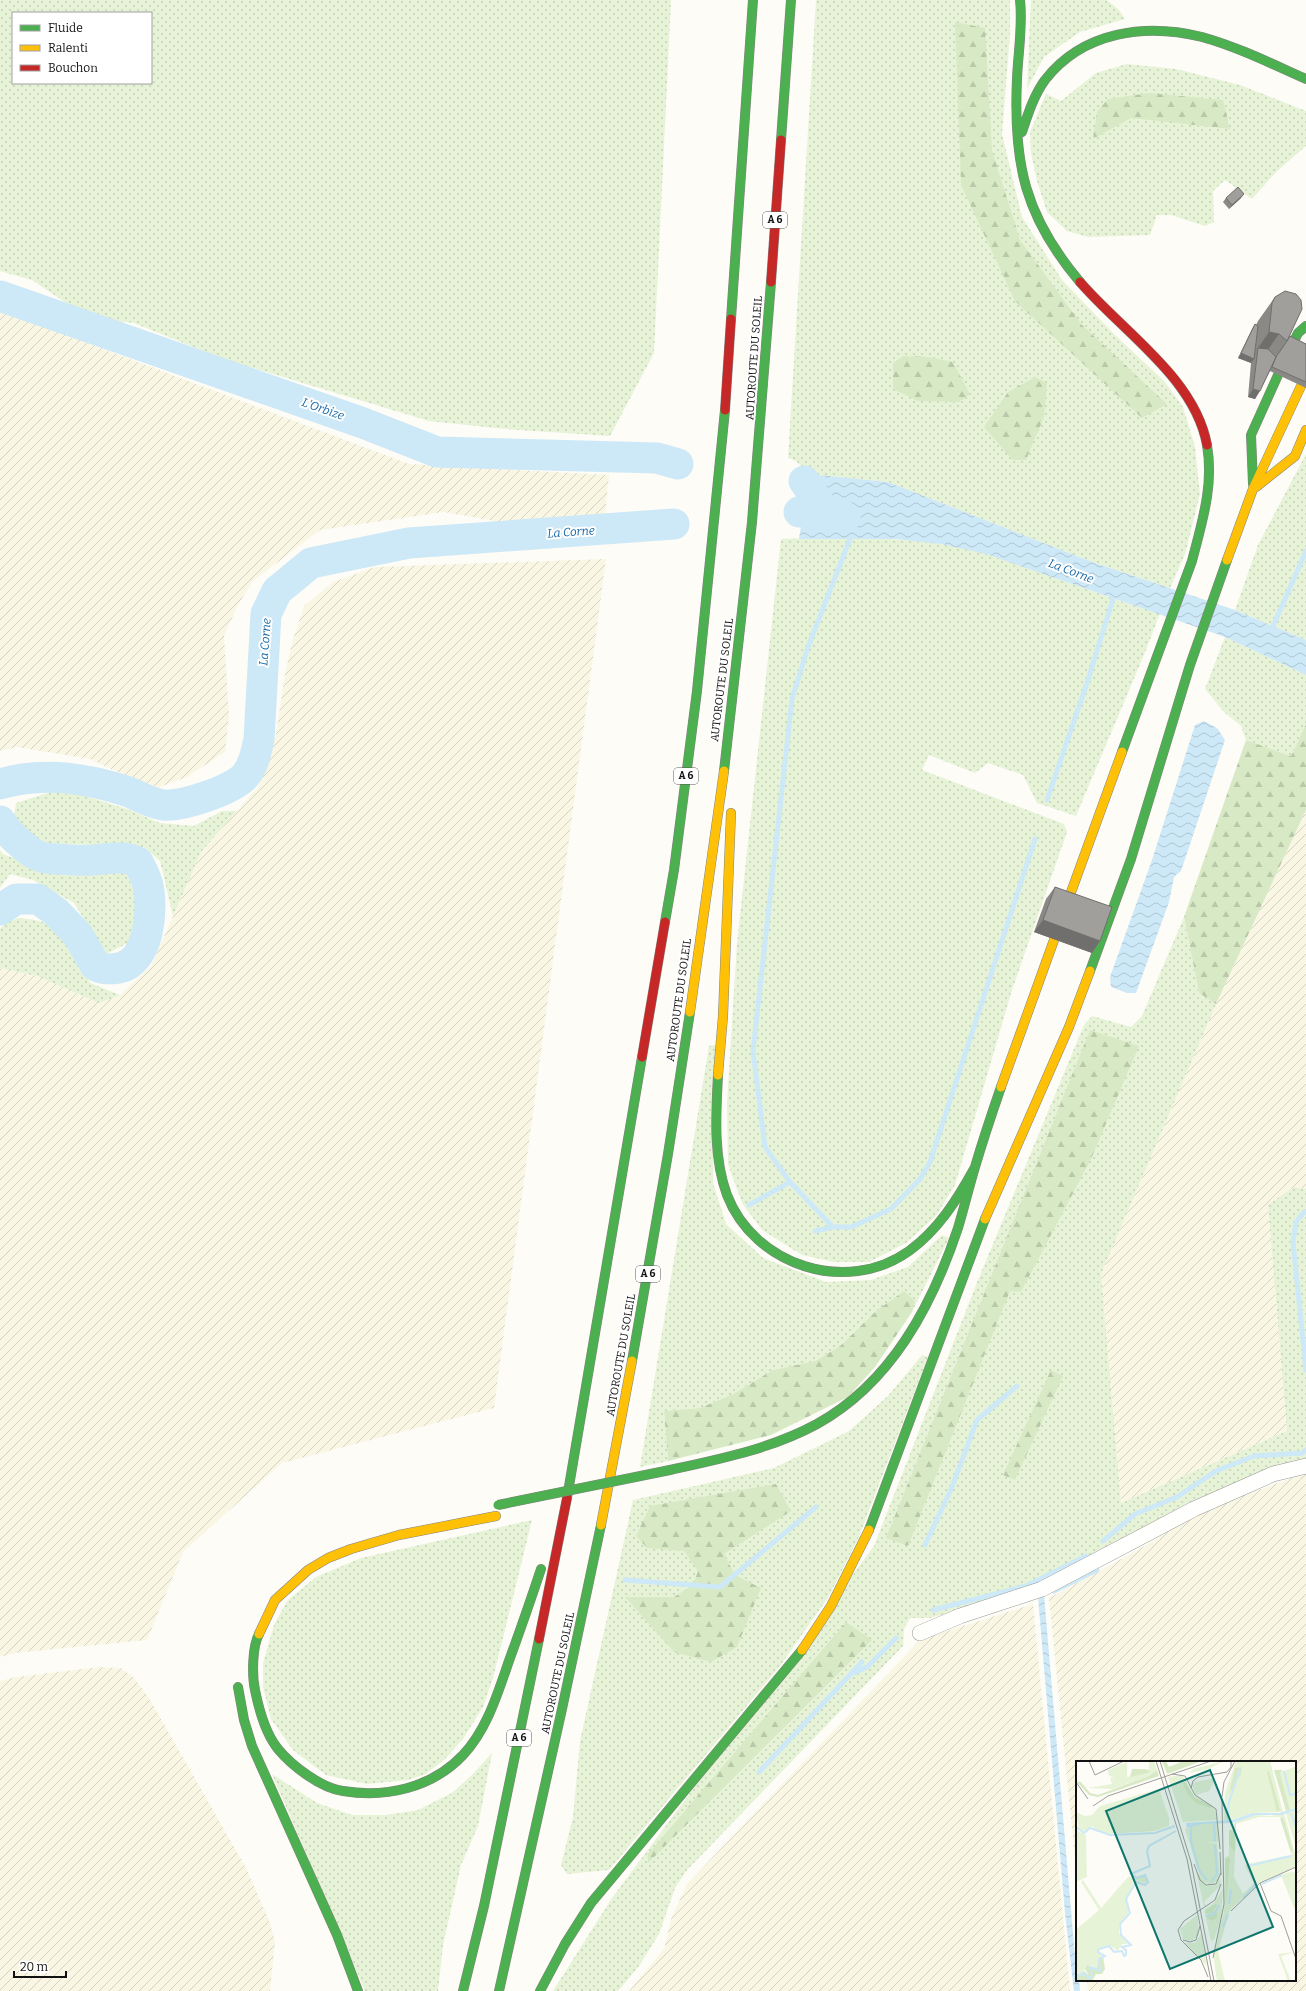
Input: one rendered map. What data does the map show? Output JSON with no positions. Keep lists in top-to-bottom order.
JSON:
{
  "streets": {
    "highway": ["A 6", "AUTOROUTE DU SOLEIL"]
  },
  "water": ["L'Orbize", "La Corne"],
  "legend": ["Fluide", "Ralenti", "Bouchon"],
  "scale_bar": "20 m"
}
